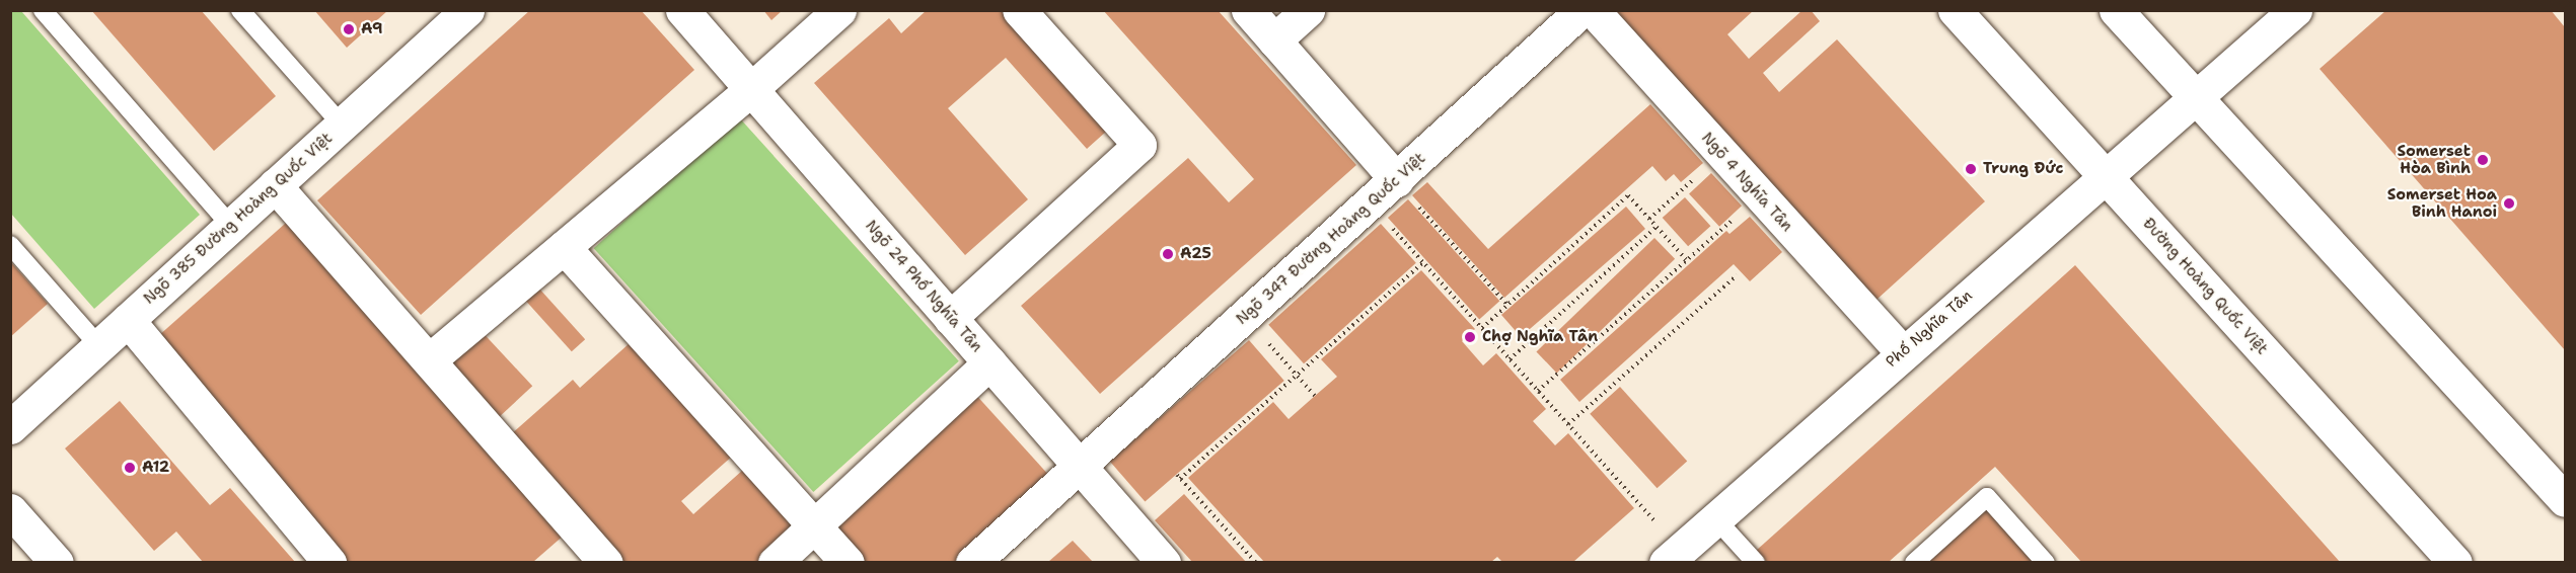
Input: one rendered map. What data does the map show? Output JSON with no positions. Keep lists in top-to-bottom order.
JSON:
{
  "streets": {
    "street": [
      "Ngõ 4 Nghĩa Tân",
      "Ngõ 385 Đường Hoàng Quốc Việt",
      "Ngõ 347 Đường Hoàng Quốc Việt",
      "Ngõ 24 Phố Nghĩa Tân",
      "Đường Hoàng Quốc Việt",
      "Phố Nghĩa Tân"
    ]
  },
  "crossings": [
    ["Ngõ 4 Nghĩa Tân", "Phố Nghĩa Tân"],
    ["Ngõ 347 Đường Hoàng Quốc Việt", "Ngõ 24 Phố Nghĩa Tân"],
    ["Đường Hoàng Quốc Việt", "Phố Nghĩa Tân"]
  ],
  "places": [
    "A9",
    "Somerset Hòa Bình",
    "Trung Đức",
    "Somerset Hoa Binh Hanoi",
    "A25",
    "Chợ Nghĩa Tân",
    "A12"
  ]
}
